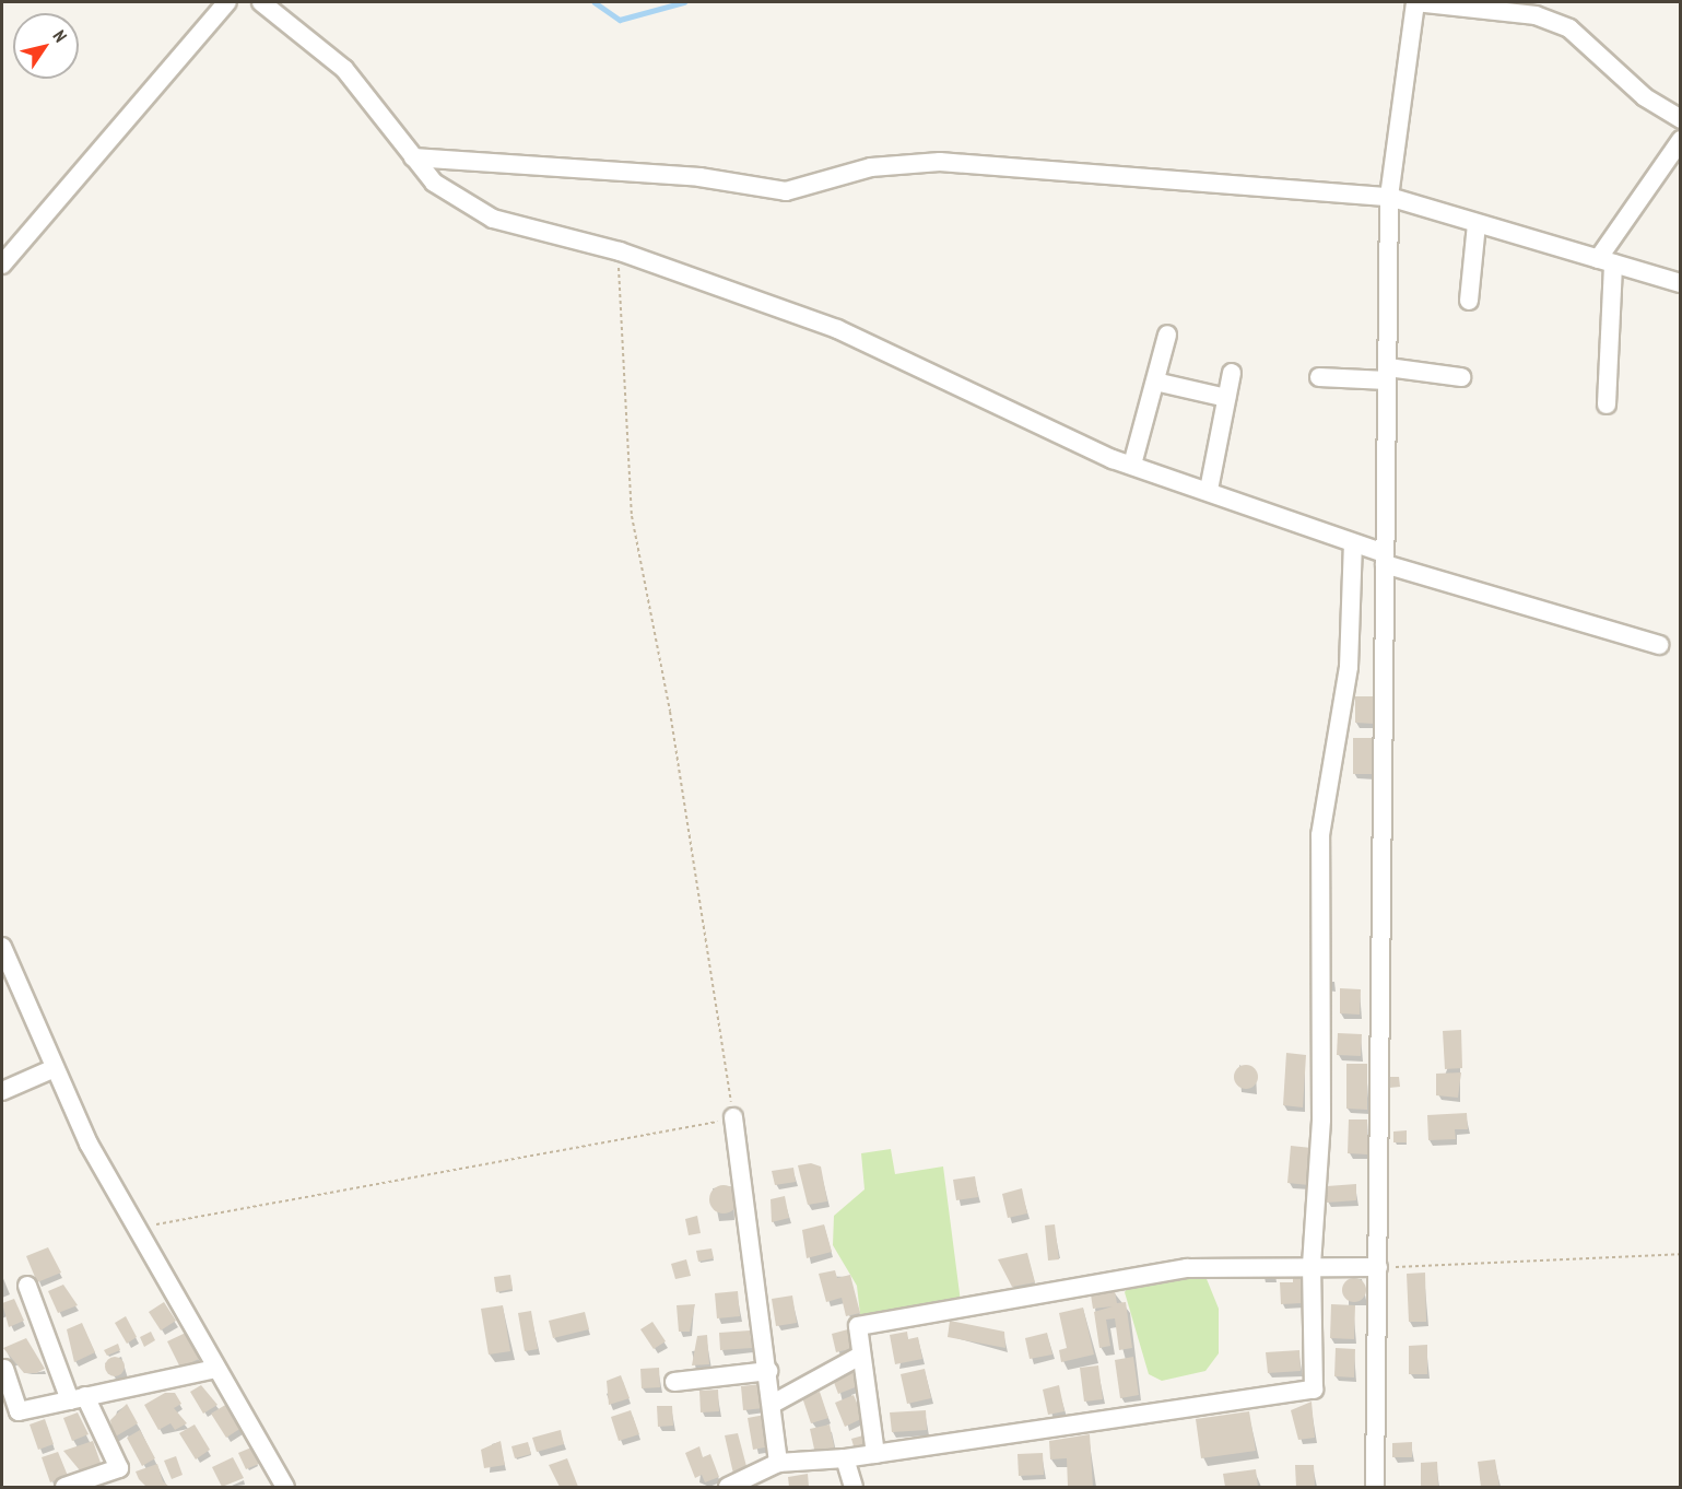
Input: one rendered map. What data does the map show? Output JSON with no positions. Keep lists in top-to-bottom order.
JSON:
{
  "north": "top right"
}
